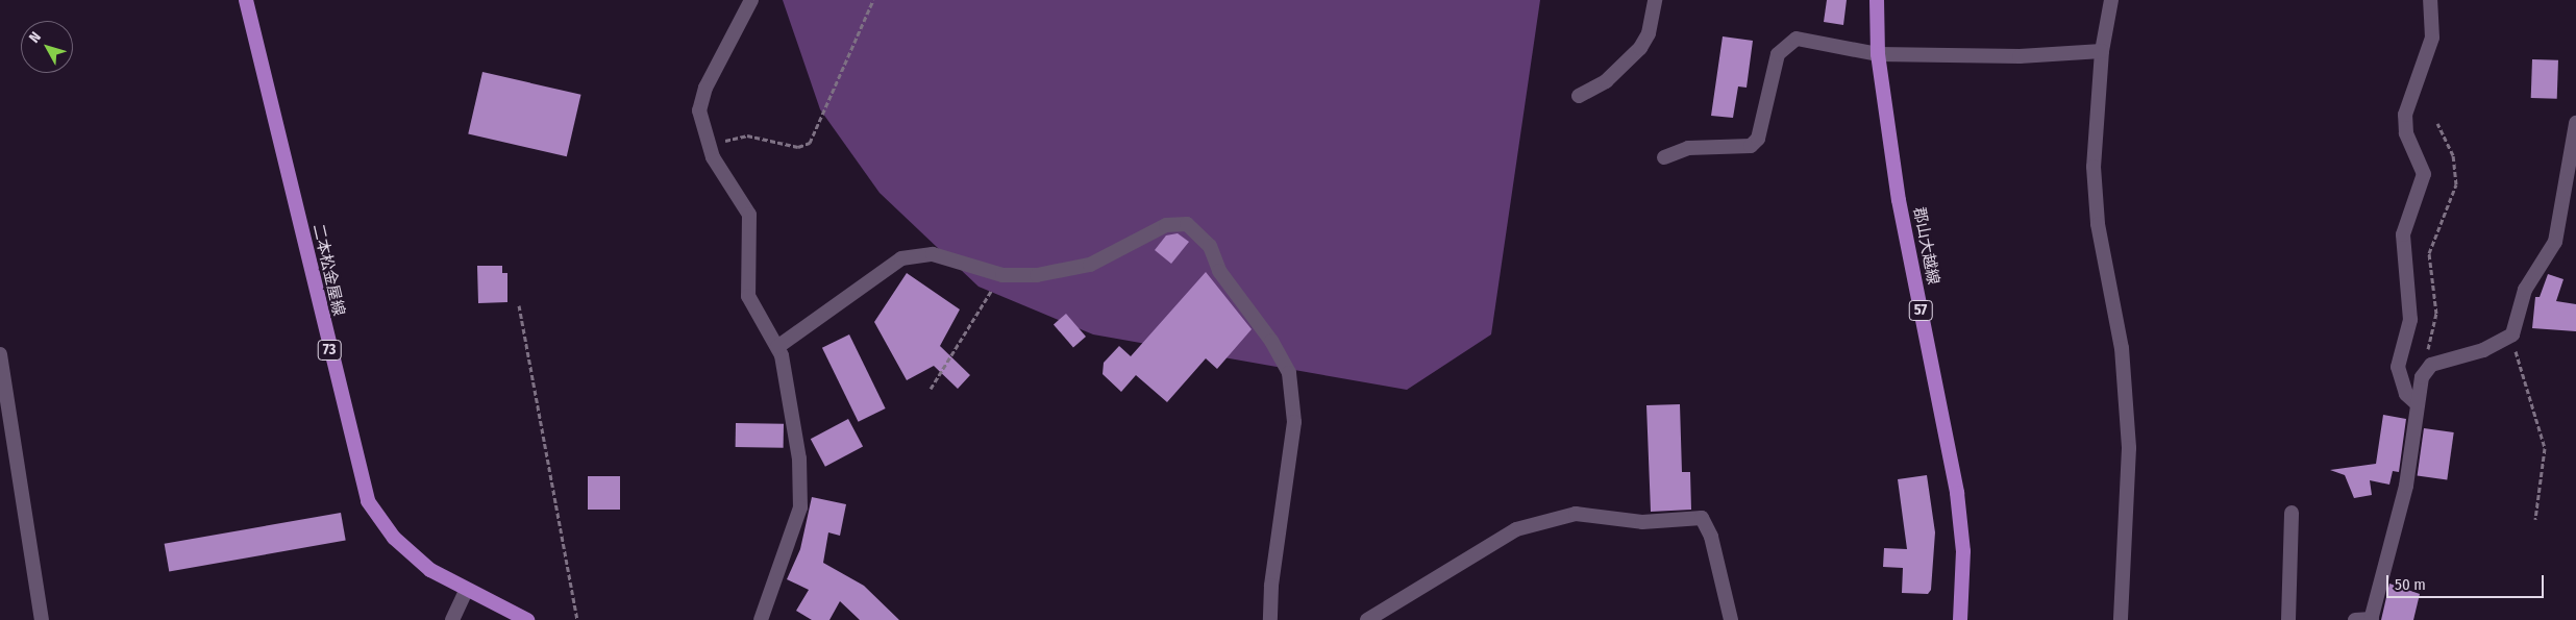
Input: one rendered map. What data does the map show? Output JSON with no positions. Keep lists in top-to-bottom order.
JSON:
{
  "streets": {
    "main road": [
      "郡山大越線",
      "二本松金屋線",
      "57",
      "73"
    ]
  },
  "scale_bar": "50 m",
  "north": "top left"
}
